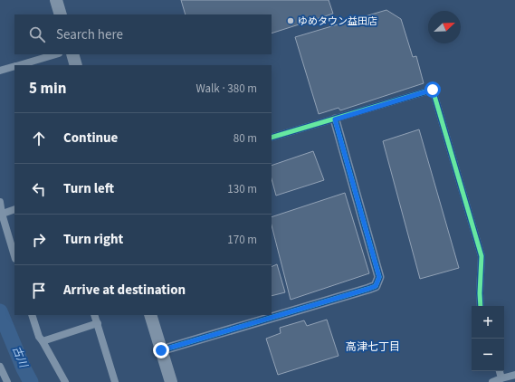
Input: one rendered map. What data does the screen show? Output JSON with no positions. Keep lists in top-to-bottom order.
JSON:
{
  "districts": ["高津七丁目"],
  "water": ["古川"],
  "places": ["ゆめタウン益田店"],
  "north": "top right",
  "page": {
    "search": "Search here",
    "heading": ["5 min", "Walk · 380 m"],
    "list": [
      ["Continue", "80 m"],
      ["Turn left", "130 m"],
      ["Turn right", "170 m"],
      "Arrive at destination"
    ],
    "map_buttons": ["+", "−"]
  }
}
